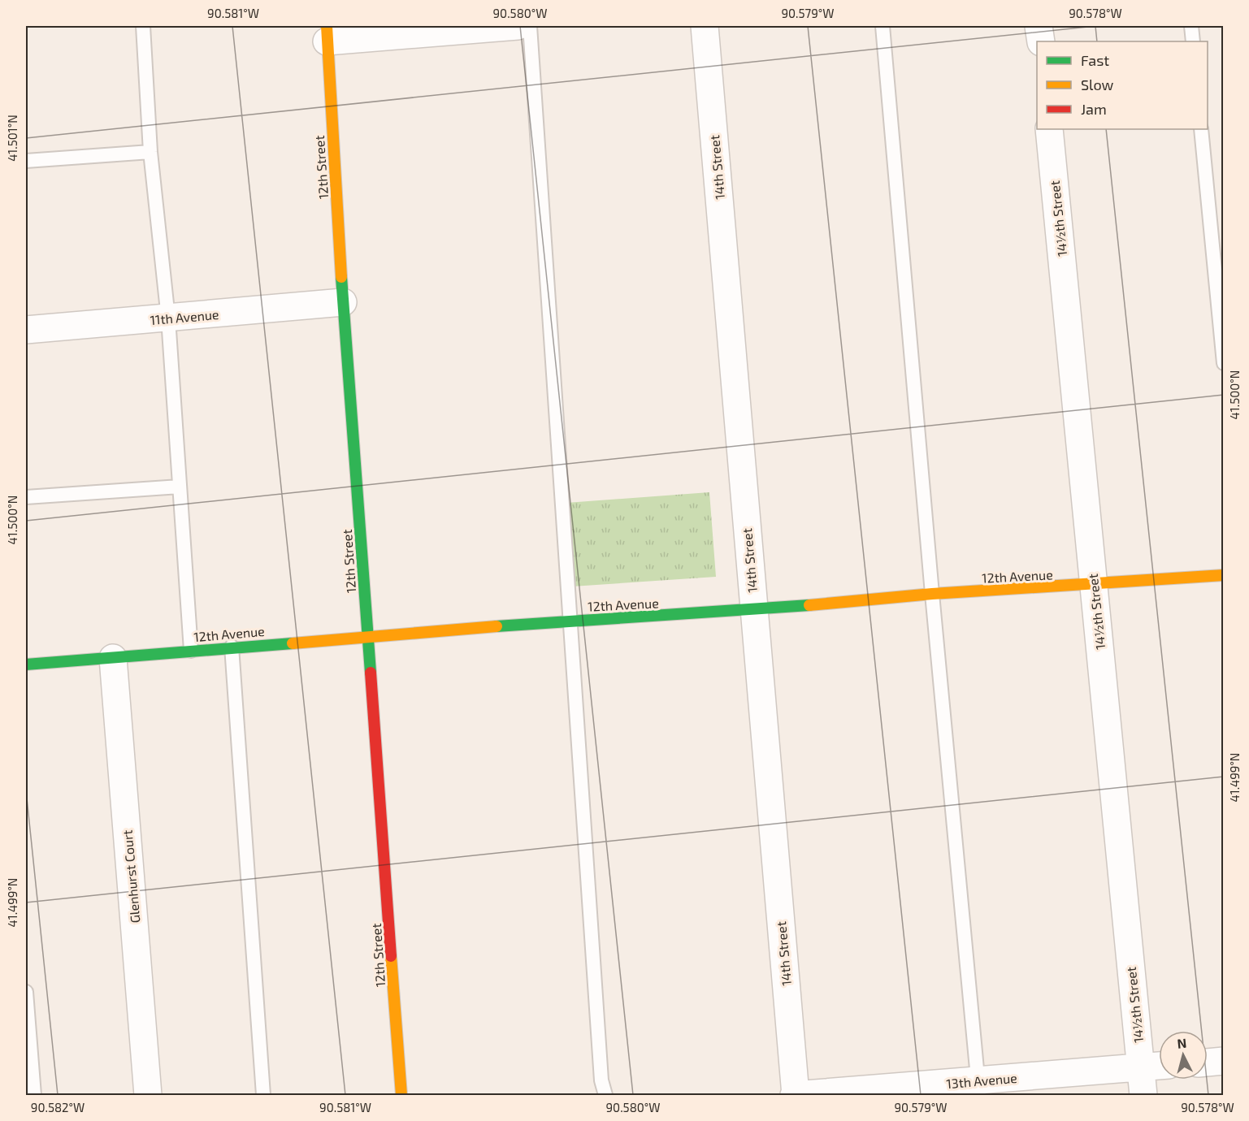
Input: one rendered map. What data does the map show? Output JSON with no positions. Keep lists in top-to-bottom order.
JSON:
{
  "streets": {
    "street": [
      "12th Street",
      "14th Street",
      "14½th Street",
      "11th Avenue",
      "12th Avenue",
      "Glenhurst Court",
      "13th Avenue"
    ]
  },
  "crossings": [
    ["12th Street", "11th Avenue"],
    ["12th Street", "12th Avenue"],
    ["14th Street", "12th Avenue"],
    ["14th Street", "13th Avenue"],
    ["14½th Street", "12th Avenue"],
    ["14½th Street", "13th Avenue"],
    ["12th Avenue", "Glenhurst Court"]
  ],
  "legend": ["Fast", "Slow", "Jam"],
  "north": "top",
  "coordinates": [
    "90.581°W",
    "90.580°W",
    "90.579°W",
    "90.578°W",
    "41.501°N",
    "41.500°N",
    "41.499°N",
    "90.582°W"
  ]
}
